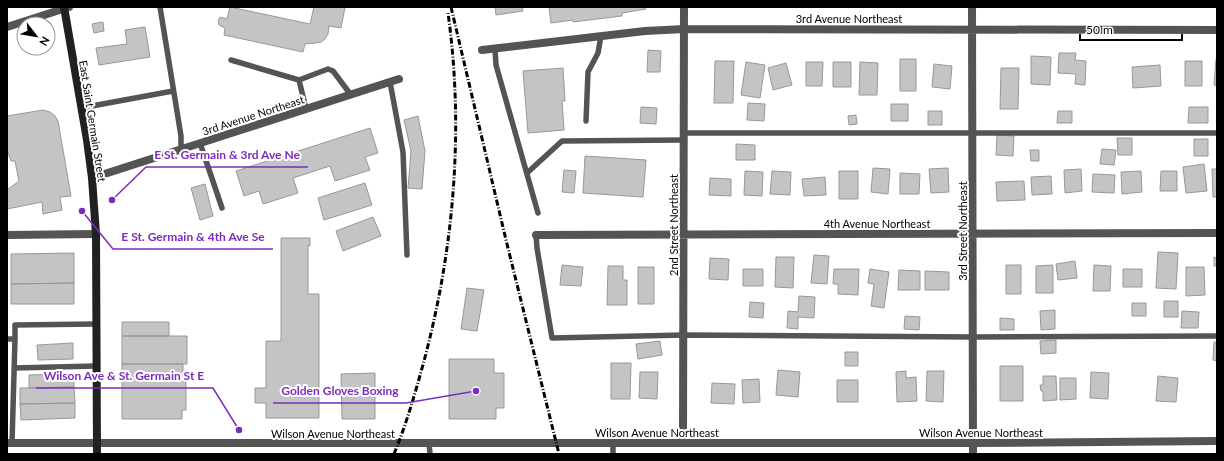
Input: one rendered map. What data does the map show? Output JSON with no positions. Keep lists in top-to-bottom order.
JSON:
{
  "streets": {
    "main road": ["East Saint Germain Street"],
    "street": [
      "3rd Avenue Northeast",
      "4th Avenue Northeast",
      "2nd Street Northeast",
      "3rd Street Northeast",
      "Wilson Avenue Northeast"
    ]
  },
  "crossings": [
    ["3rd Avenue Northeast", "East Saint Germain Street"],
    ["3rd Avenue Northeast", "2nd Street Northeast"],
    ["3rd Avenue Northeast", "3rd Street Northeast"],
    ["East Saint Germain Street", "Wilson Avenue Northeast"],
    ["4th Avenue Northeast", "2nd Street Northeast"],
    ["4th Avenue Northeast", "3rd Street Northeast"],
    ["2nd Street Northeast", "Wilson Avenue Northeast"],
    ["3rd Street Northeast", "Wilson Avenue Northeast"]
  ],
  "places": [
    "E St. Germain & 3rd Ave Ne",
    "E St. Germain & 4th Ave Se",
    "Golden Gloves Boxing",
    "Wilson Ave & St. Germain St E"
  ],
  "scale_bar": "50 m",
  "north": "bottom right"
}
